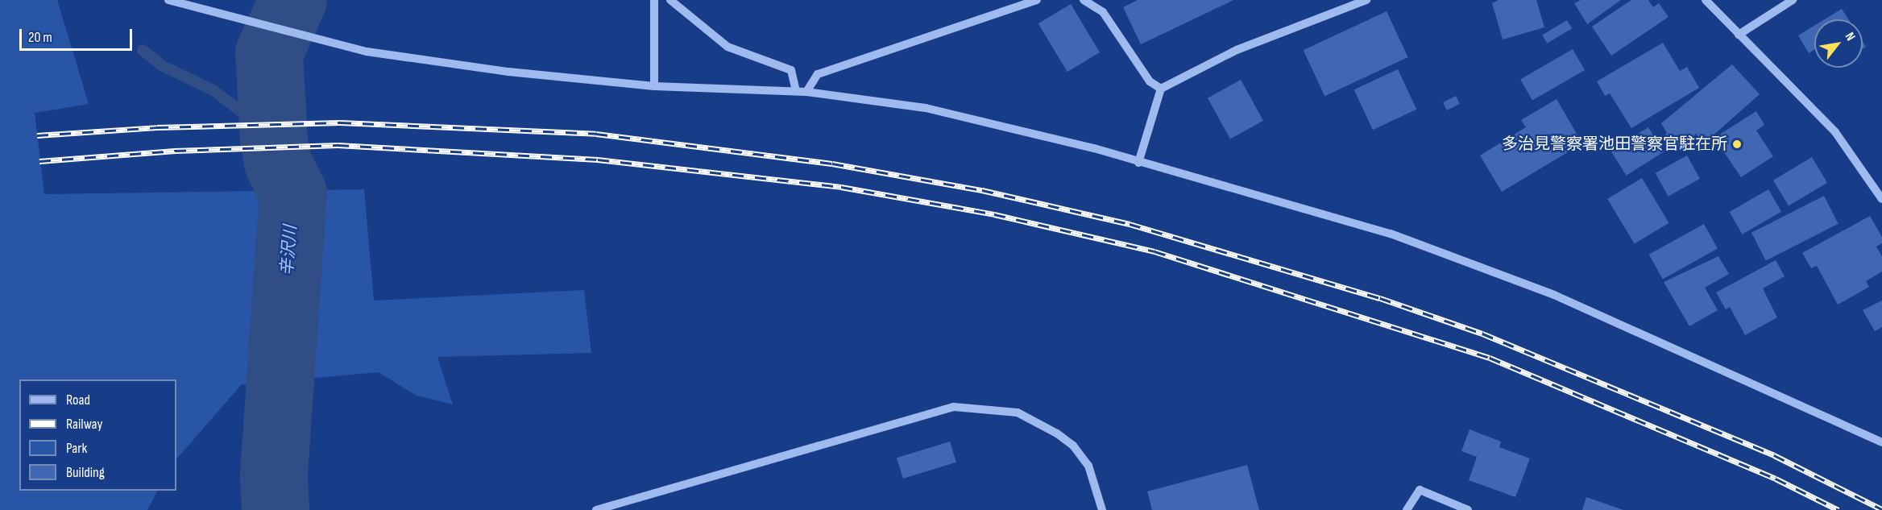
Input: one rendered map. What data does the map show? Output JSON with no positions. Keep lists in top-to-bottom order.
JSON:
{
  "water": ["辛沢川"],
  "places": ["多治見警察署池田警察官駐在所"],
  "legend": [
    "Road",
    "Railway",
    "Park",
    "Building"
  ],
  "scale_bar": "20 m",
  "north": "top right"
}
